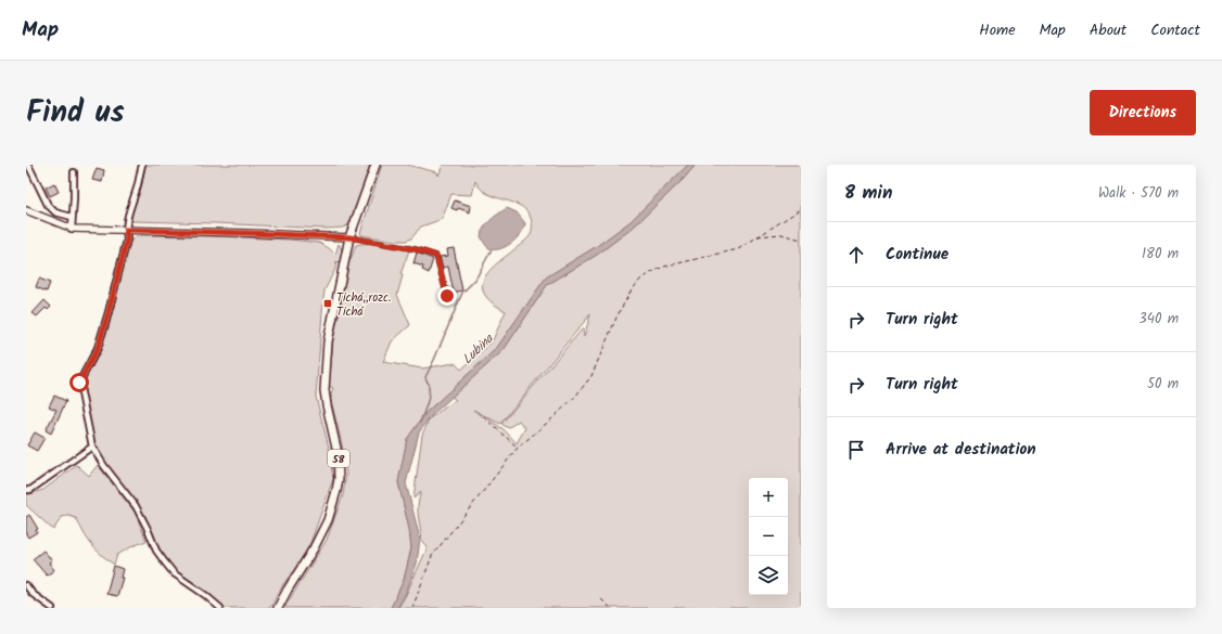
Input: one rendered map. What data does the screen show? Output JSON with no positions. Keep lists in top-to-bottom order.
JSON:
{
  "streets": {
    "main road": ["58"]
  },
  "water": ["Lubina"],
  "places": {
    "transit": ["Tichá,,rozc. Tichá"]
  },
  "page": {
    "header": "Map",
    "nav": [
      "Home",
      "Map",
      "About",
      "Contact"
    ],
    "title": "Find us",
    "buttons": "Directions",
    "heading": ["8 min", "Walk · 570 m"],
    "list": [
      ["Continue", "180 m"],
      ["Turn right", "340 m"],
      ["Turn right", "50 m"],
      "Arrive at destination"
    ],
    "map_buttons": ["+", "−"]
  }
}
